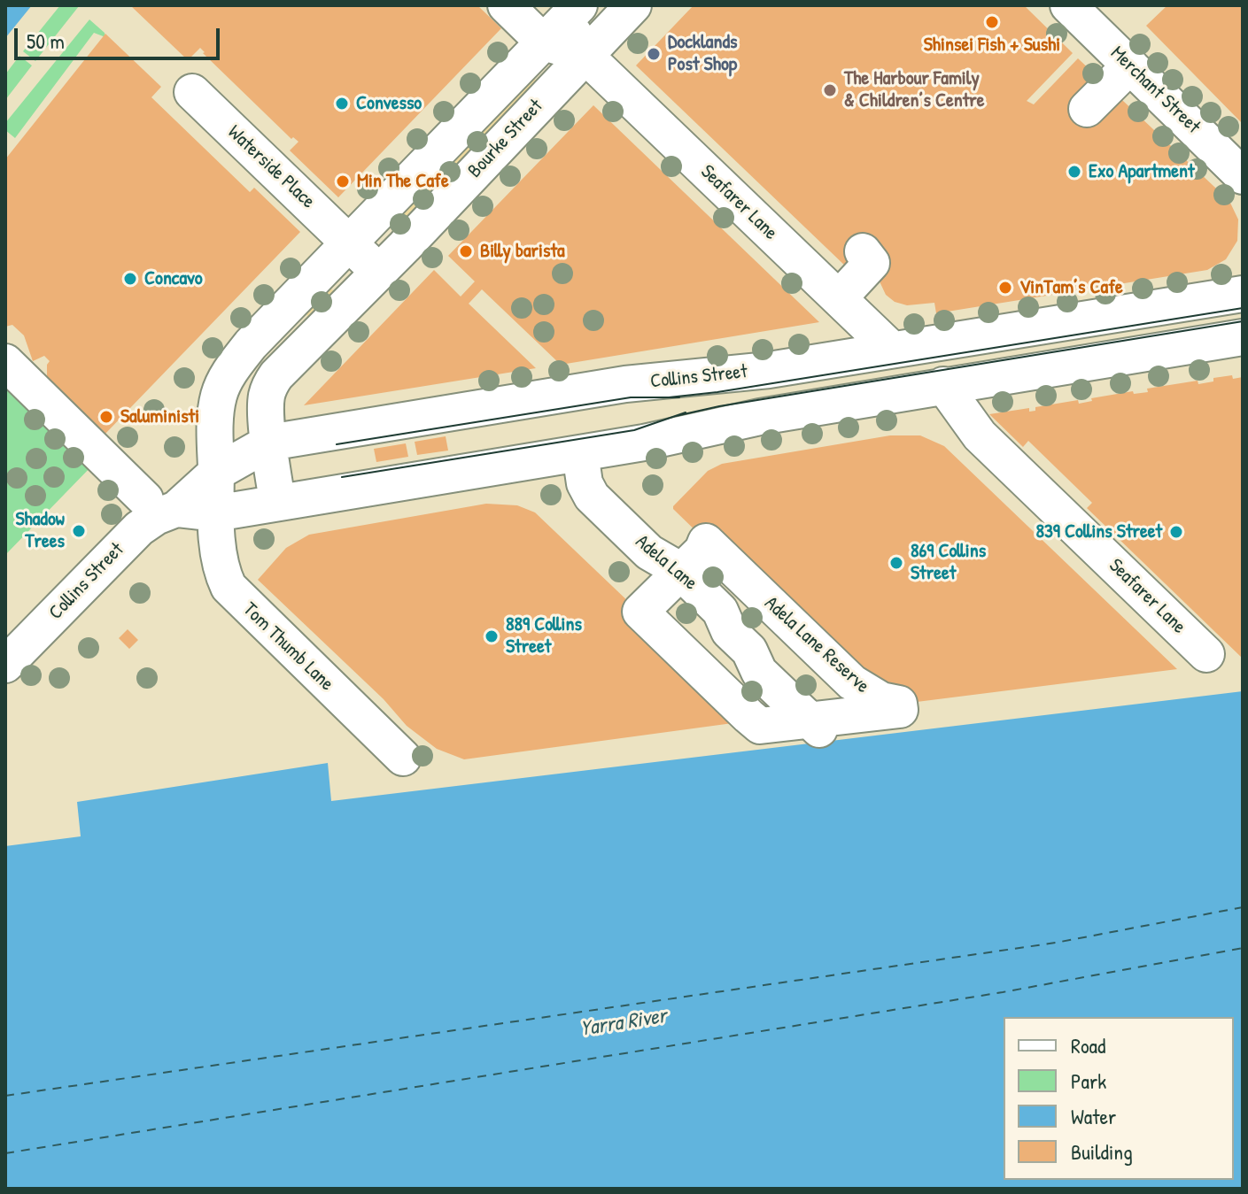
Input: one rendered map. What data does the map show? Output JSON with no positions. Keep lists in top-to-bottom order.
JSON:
{
  "streets": {
    "street": [
      "Merchant Street",
      "Bourke Street",
      "Waterside Place",
      "Seafarer Lane",
      "Collins Street",
      "Adela Lane",
      "Adela Lane Reserve",
      "Tom Thumb Lane"
    ]
  },
  "crossings": [
    ["Bourke Street", "Waterside Place"],
    ["Bourke Street", "Seafarer Lane"],
    ["Bourke Street", "Collins Street"],
    ["Bourke Street", "Tom Thumb Lane"],
    ["Seafarer Lane", "Collins Street"],
    ["Adela Lane", "Adela Lane Reserve"]
  ],
  "water": ["Yarra River"],
  "places": [
    "Shinsei Fish + Sushi",
    "Docklands Post Shop",
    "The Harbour Family & Children’s Centre",
    "Convesso",
    "Exo Apartment",
    "Min The Cafe",
    "Billy barista",
    "Concavo",
    "VinTam’s Cafe",
    "Saluministi",
    "Shadow Trees",
    "839 Collins Street",
    "869 Collins Street",
    "889 Collins Street"
  ],
  "legend": [
    "Road",
    "Park",
    "Water",
    "Building"
  ],
  "scale_bar": "50 m"
}
